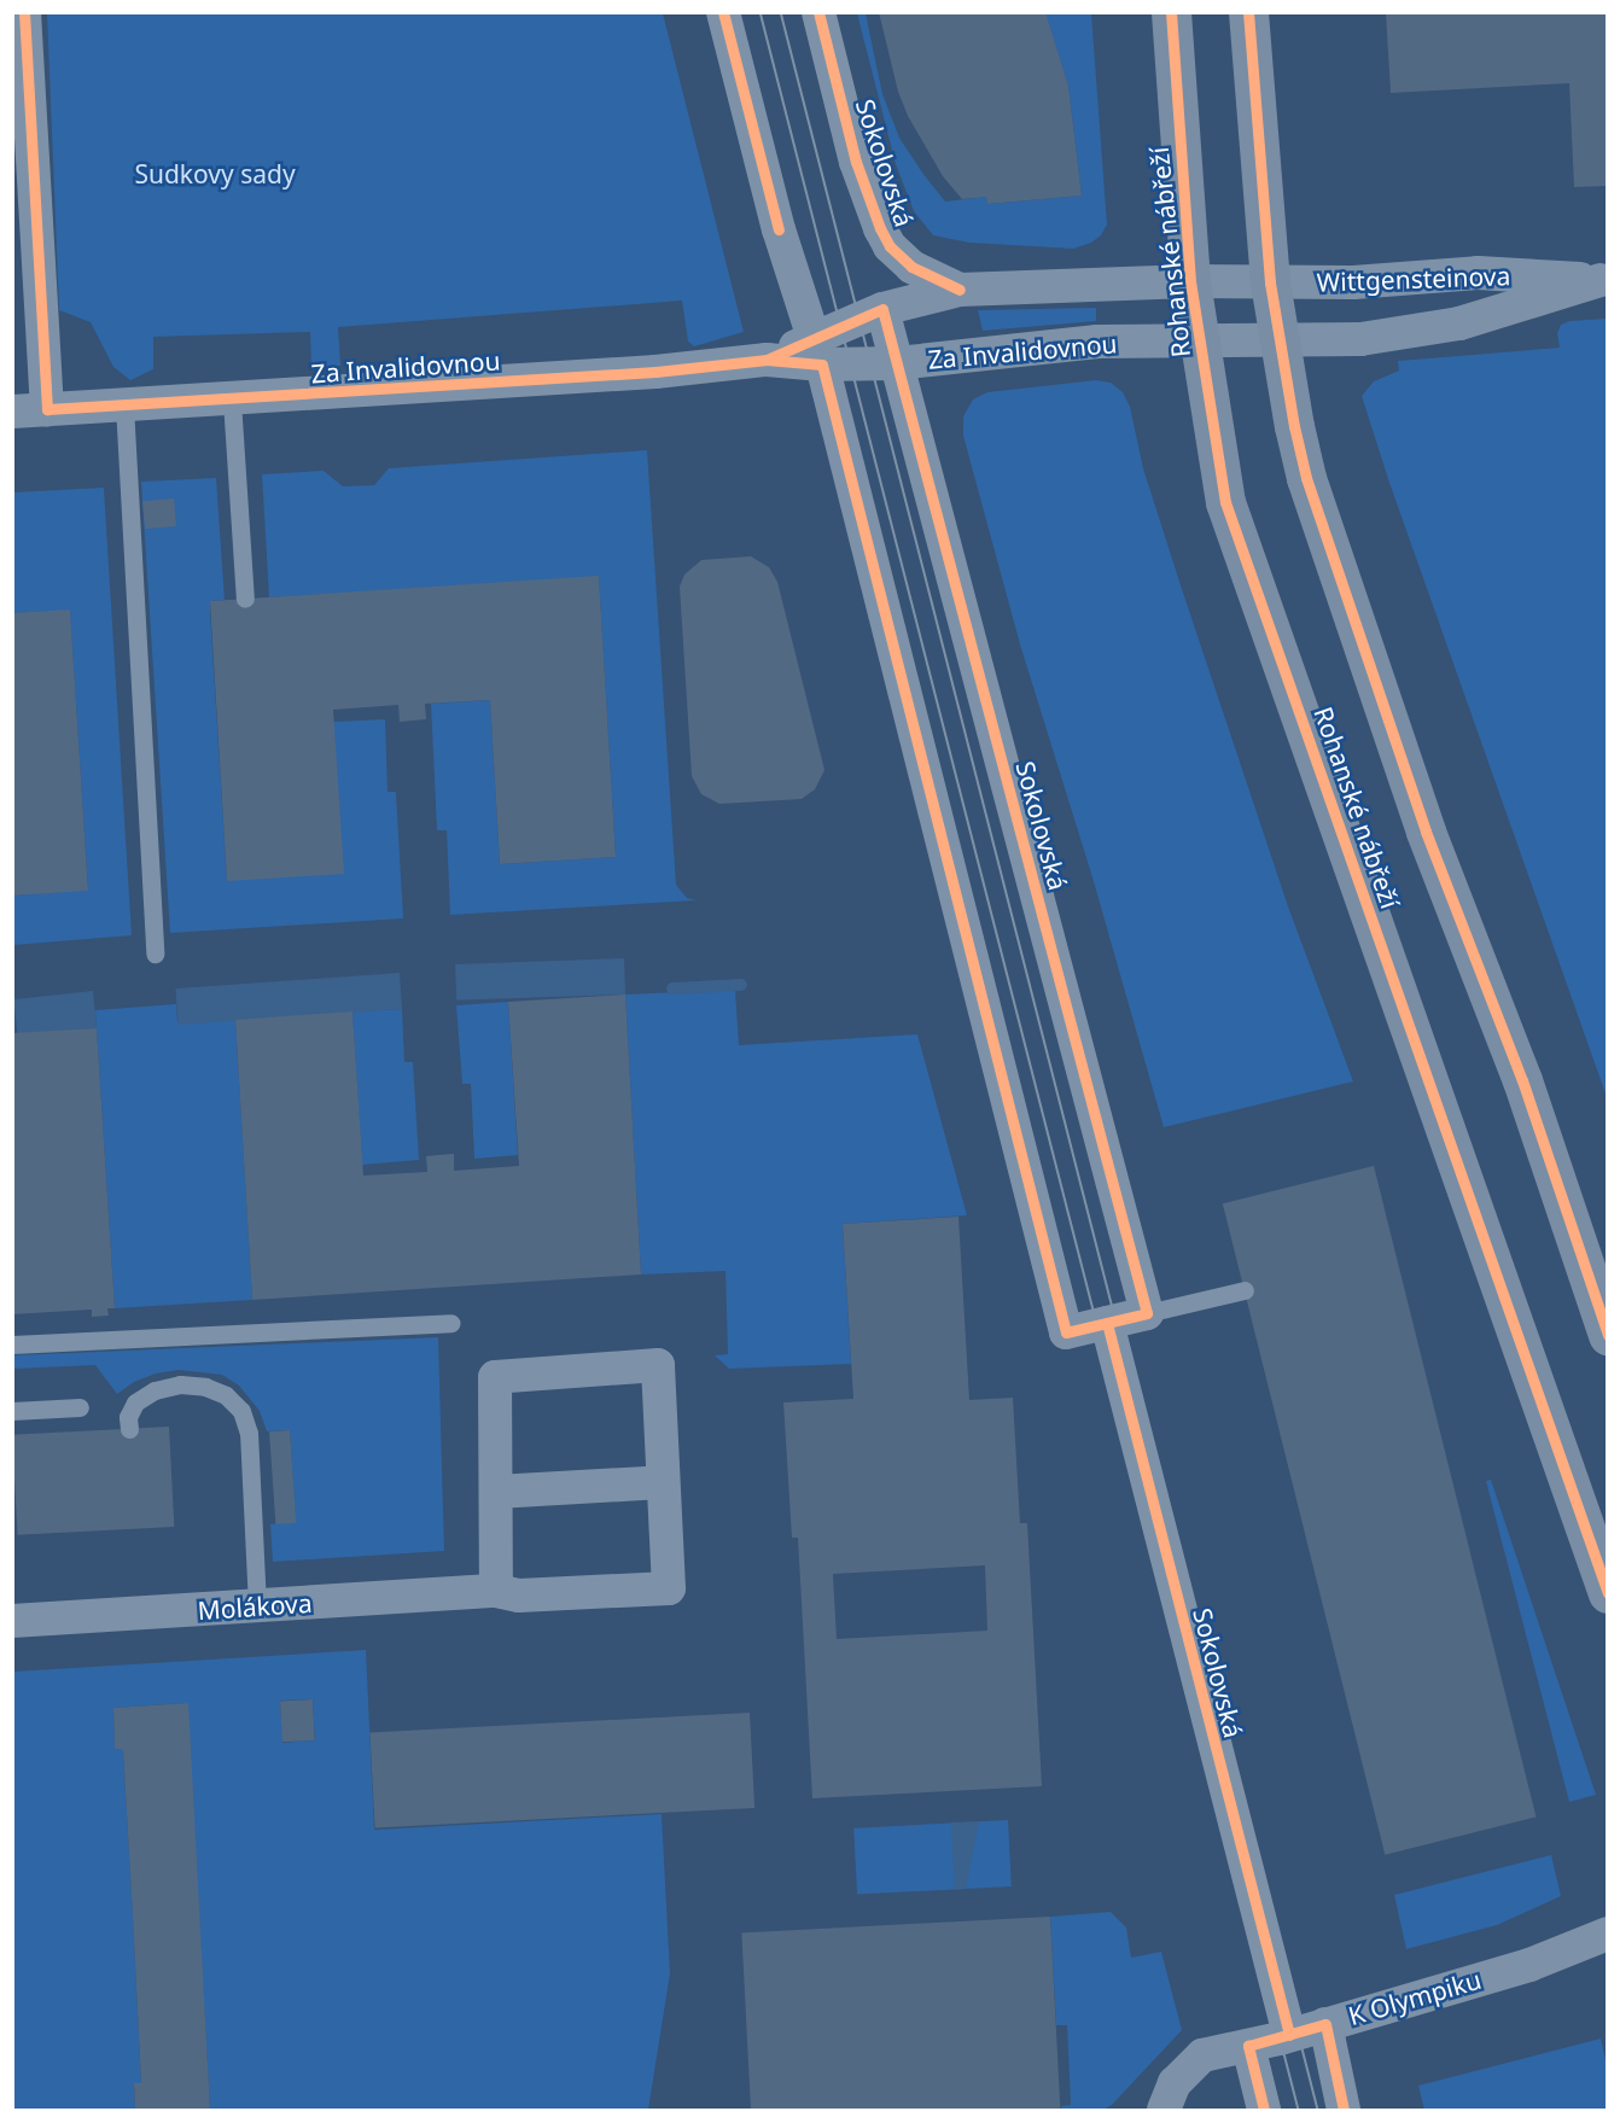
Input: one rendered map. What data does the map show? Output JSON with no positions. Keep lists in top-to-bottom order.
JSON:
{
  "streets": {
    "main road": ["Rohanské nábřeží"],
    "street": [
      "Sokolovská",
      "Wittgensteinova",
      "Za Invalidovnou",
      "Molákova",
      "K Olympiku"
    ]
  },
  "crossings": [
    ["Sokolovská", "Za Invalidovnou"],
    ["Sokolovská", "K Olympiku"],
    ["Rohanské nábřeží", "Za Invalidovnou"],
    ["Wittgensteinova", "Za Invalidovnou"]
  ],
  "parks": ["Sudkovy sady"]
}
